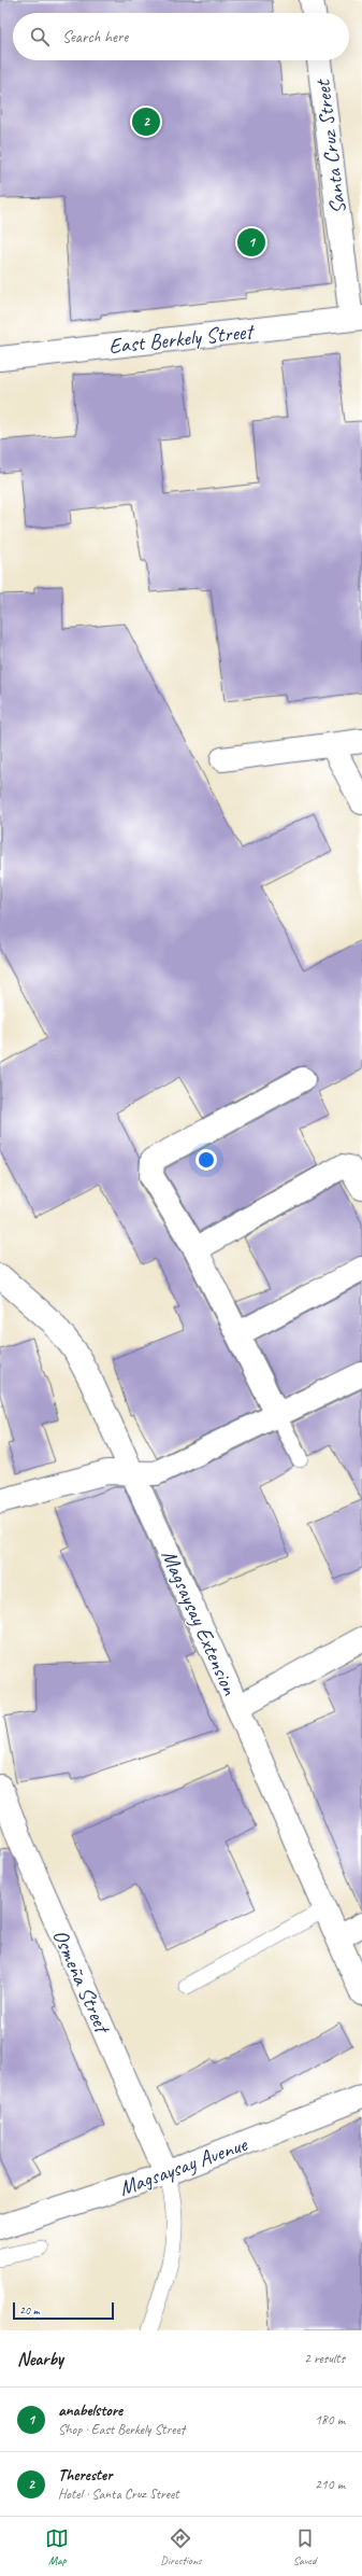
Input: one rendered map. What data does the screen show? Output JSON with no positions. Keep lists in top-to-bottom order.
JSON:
{
  "streets": {
    "street": [
      "Santa Cruz Street",
      "East Berkely Street",
      "Magsaysay Extension",
      "Osmeña Street",
      "Magsaysay Avenue"
    ]
  },
  "crossings": [
    ["Santa Cruz Street", "East Berkely Street"],
    ["Osmeña Street", "Magsaysay Avenue"]
  ],
  "scale_bar": "20 m",
  "page": {
    "search": "Search here",
    "pins": ["2", "1"],
    "scale": "20 m",
    "heading": ["Nearby", "2 results"],
    "list": [
      {
        "mark": "1",
        "name": "anabelstore",
        "note": "Shop · East Berkely Street",
        "value": "180 m"
      },
      {
        "mark": "2",
        "name": "Therester",
        "note": "Hotel · Santa Cruz Street",
        "value": "210 m"
      }
    ],
    "nav": ["Map", "Directions", "Saved"]
  }
}
